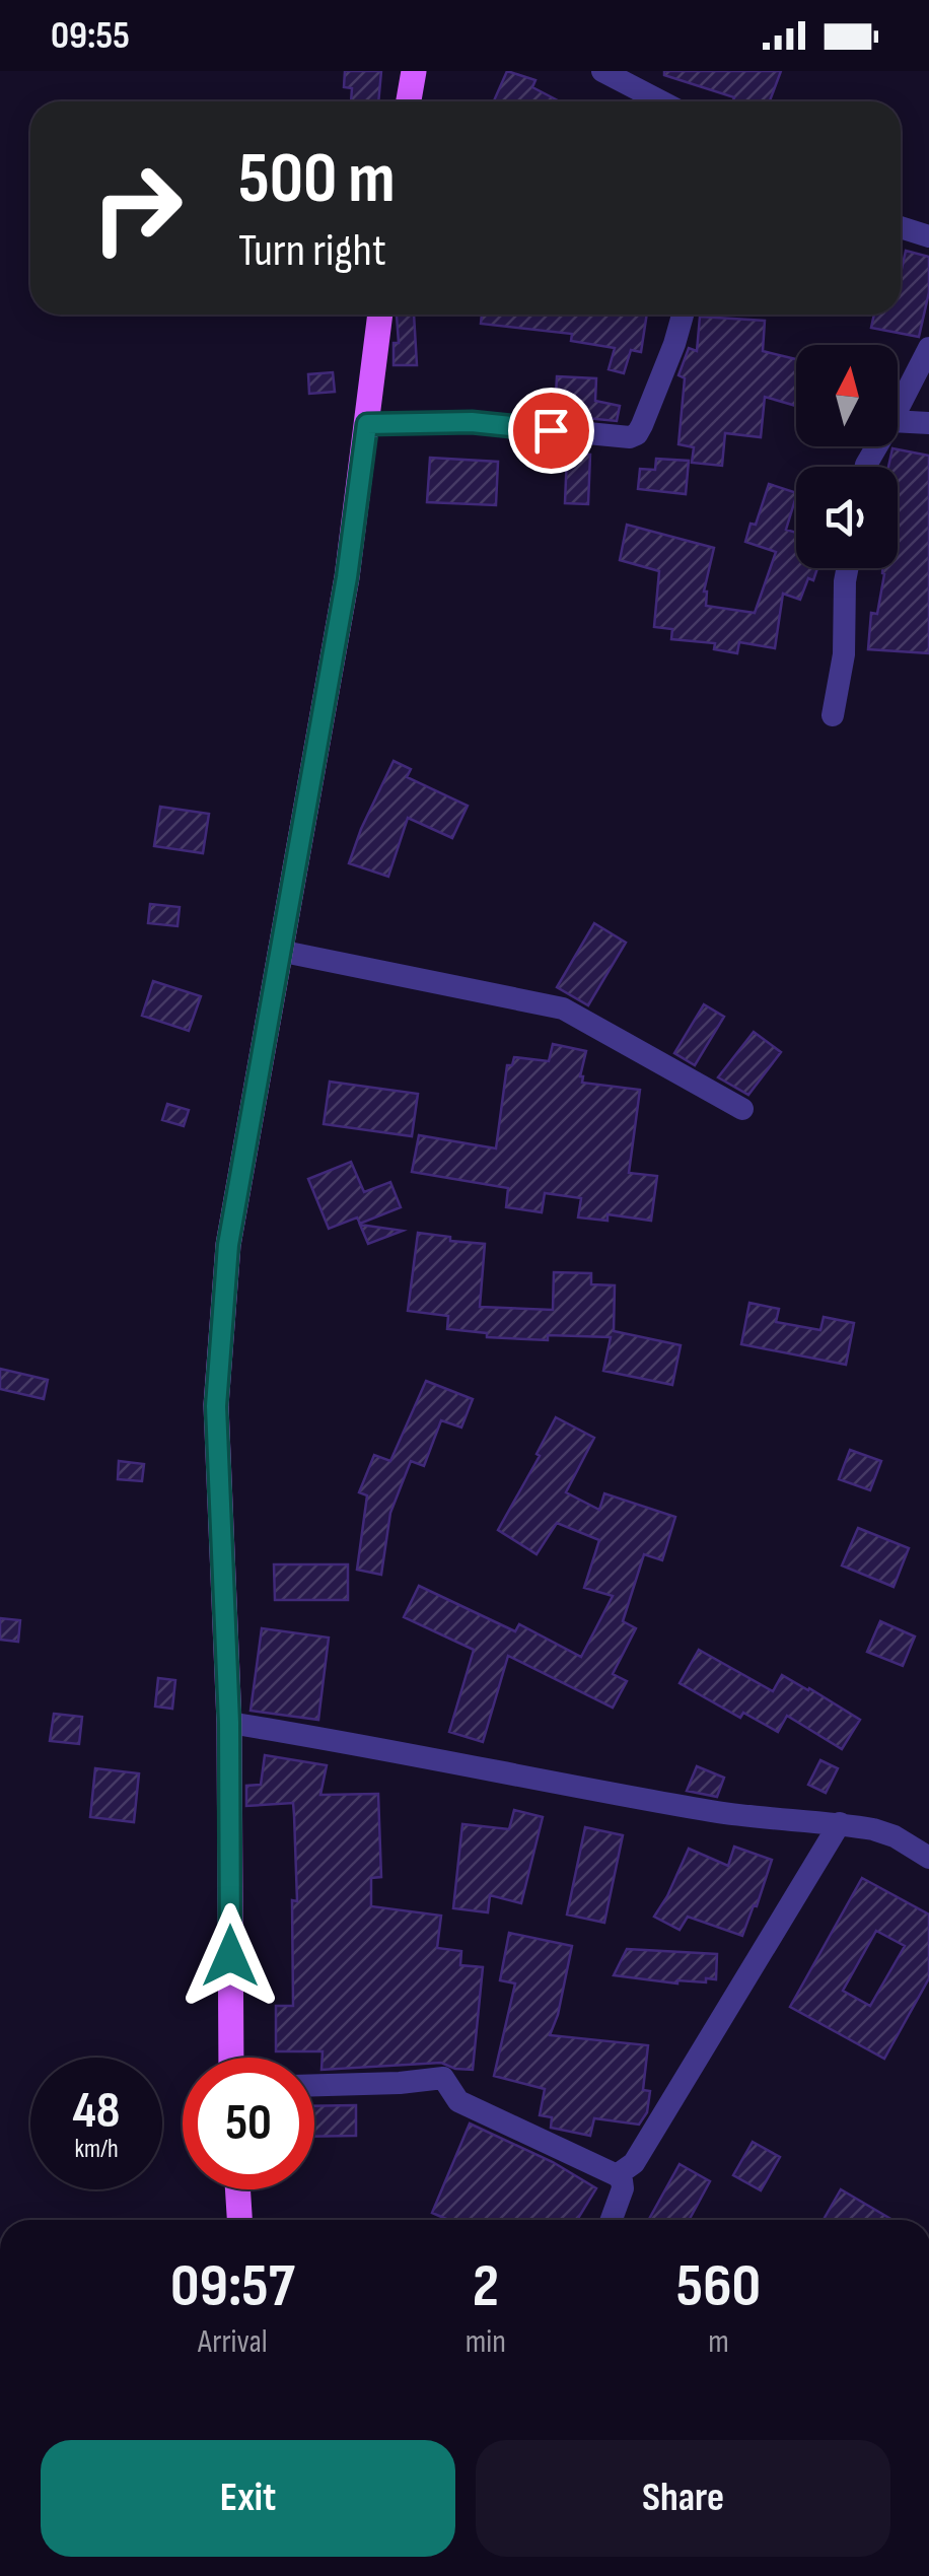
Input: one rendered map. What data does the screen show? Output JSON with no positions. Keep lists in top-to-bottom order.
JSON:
{
  "north": "top",
  "page": {
    "status": "09:55",
    "turn": ["500 m", "Turn right"],
    "speed": "48 km/h",
    "limit": "50",
    "eta": [
      "09:57",
      "Arrival",
      "2",
      "min",
      "560",
      "m"
    ],
    "buttons": ["Exit", "Share"]
  }
}
